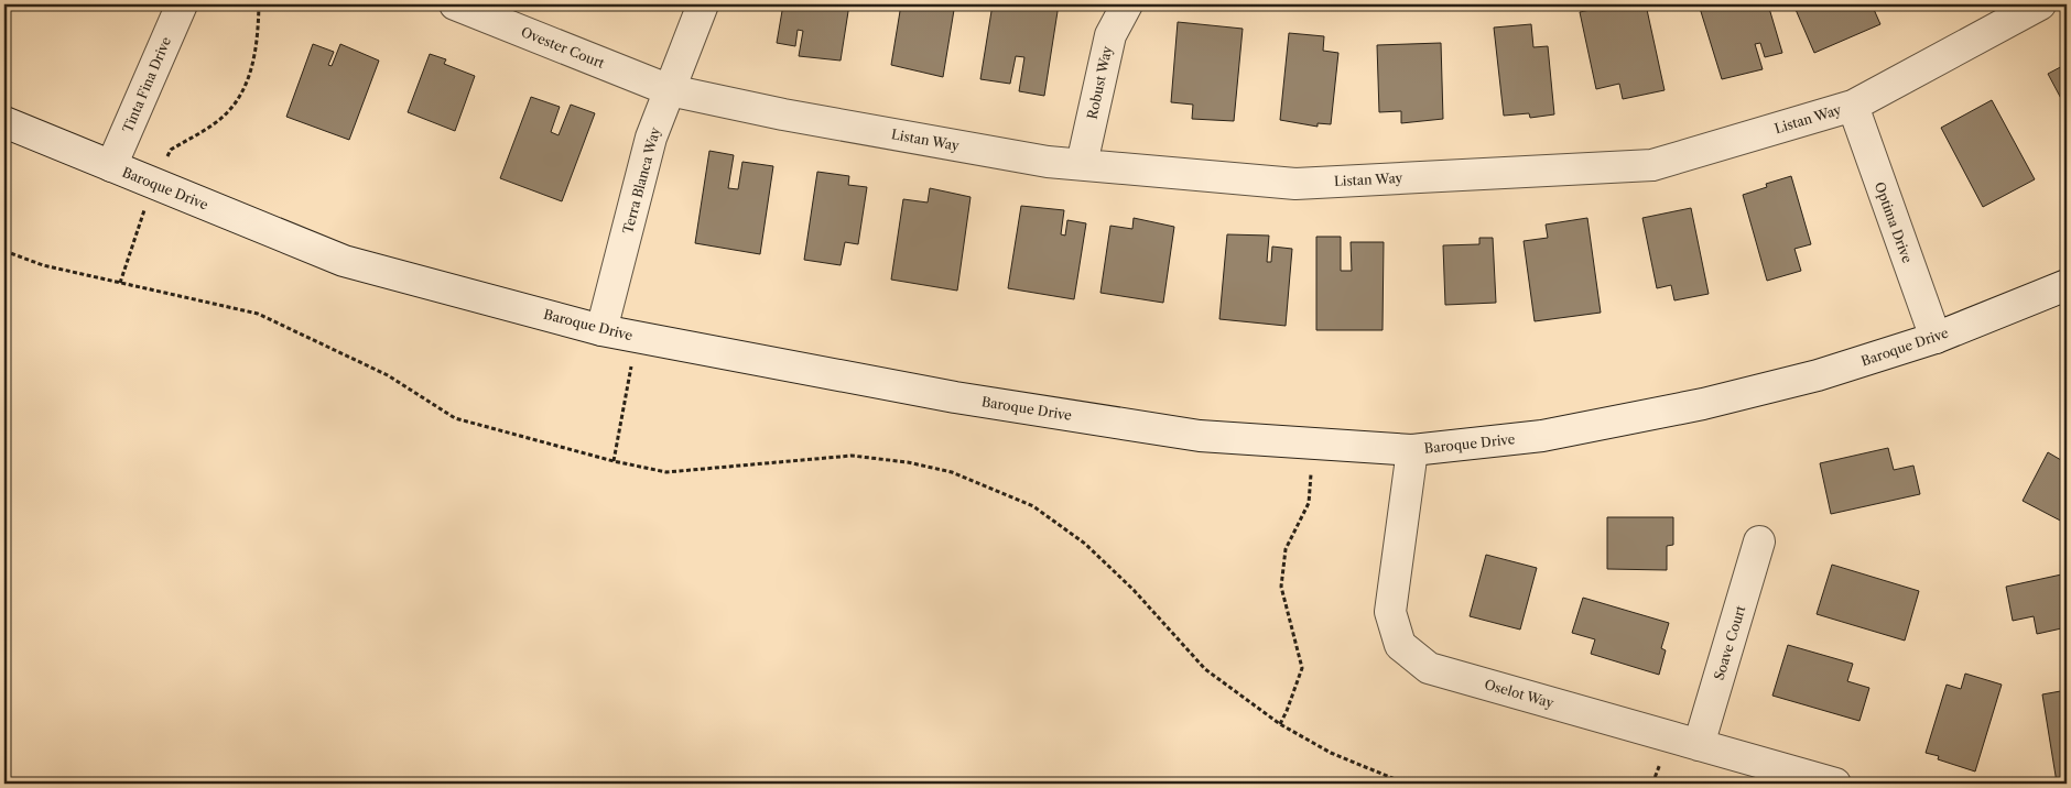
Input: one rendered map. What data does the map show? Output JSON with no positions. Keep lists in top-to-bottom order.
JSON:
{
  "streets": {
    "street": [
      "Ovester Court",
      "Robust Way",
      "Tinta Fina Drive",
      "Listan Way",
      "Terra Blanca Way",
      "Baroque Drive",
      "Optima Drive",
      "Soave Court",
      "Oselot Way"
    ]
  },
  "crossings": [
    ["Ovester Court", "Listan Way"],
    ["Ovester Court", "Terra Blanca Way"],
    ["Robust Way", "Listan Way"],
    ["Tinta Fina Drive", "Baroque Drive"],
    ["Listan Way", "Terra Blanca Way"],
    ["Listan Way", "Optima Drive"],
    ["Terra Blanca Way", "Baroque Drive"],
    ["Baroque Drive", "Optima Drive"],
    ["Baroque Drive", "Oselot Way"],
    ["Soave Court", "Oselot Way"]
  ]
}
